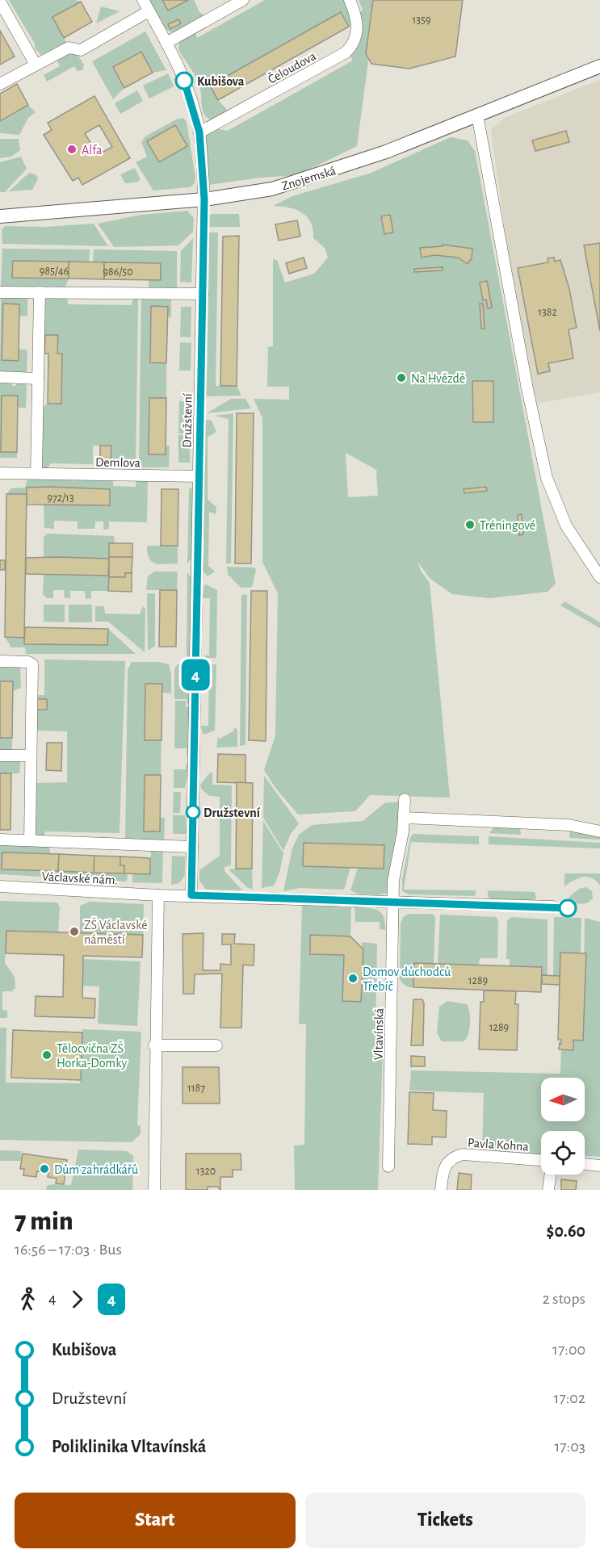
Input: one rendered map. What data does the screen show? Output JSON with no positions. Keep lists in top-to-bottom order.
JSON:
{
  "streets": {
    "street": [
      "Čeloudova",
      "Znojemská",
      "Družstevní",
      "Demlova",
      "Václavské nám.",
      "Vltavínská",
      "Pavla Kohna"
    ]
  },
  "crossings": [
    ["Znojemská", "Družstevní"],
    ["Družstevní", "Demlova"]
  ],
  "places": [
    "Kubišova",
    "Alfa",
    "Na Hvězdě",
    "Tréningové",
    "Družstevní",
    "ZŠ Václavské náměstí",
    "Domov důchodců Třebíč",
    "Tělocvična ZŠ Horka-Domky",
    "Dům zahrádkářů"
  ],
  "lines": ["bus line 4"],
  "house_numbers": [
    "1359",
    "985/46",
    "986/50",
    "1382",
    "972/13",
    "1289",
    "1289",
    "1187",
    "1320"
  ],
  "north": "left",
  "page": {
    "on_map": "4",
    "heading": ["7 min", "16:56 – 17:03 · Bus", "$0.60"],
    "legs": ["4", "4", "2 stops"],
    "list": [
      {
        "name": "Kubišova",
        "value": "17:00"
      },
      {
        "name": "Družstevní",
        "value": "17:02"
      },
      {
        "name": "Poliklinika Vltavínská",
        "value": "17:03"
      }
    ],
    "buttons": ["Start", "Tickets"]
  }
}
